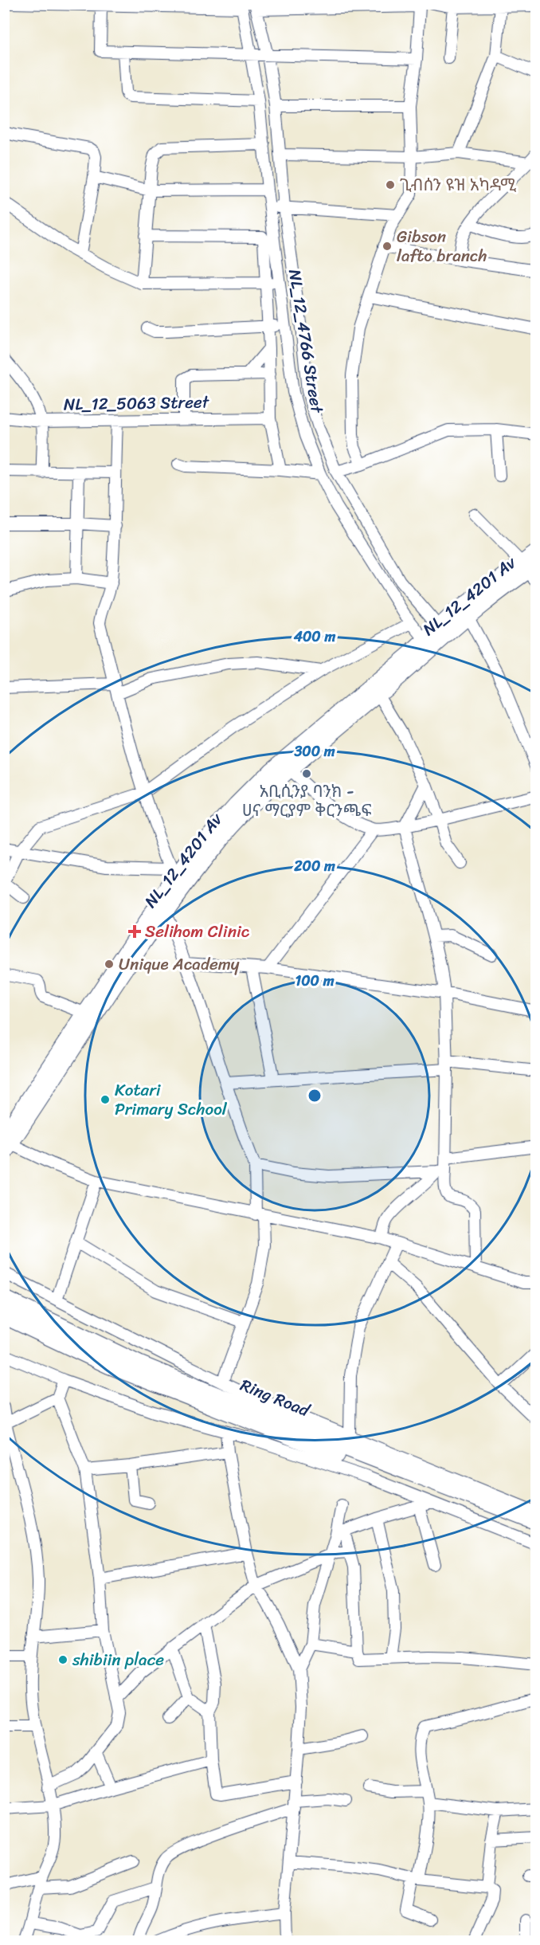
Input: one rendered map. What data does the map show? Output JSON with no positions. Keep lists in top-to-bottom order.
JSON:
{
  "streets": {
    "highway": ["Ring Road"],
    "main road": ["NL_12_4201 Av"],
    "street": ["NL_12_4766 Street", "NL_12_5063 Street"]
  },
  "crossings": [
    ["NL_12_4766 Street", "NL_12_5063 Street"],
    ["NL_12_4766 Street", "NL_12_4201 Av"]
  ],
  "places": {
    "other": [
      "ጊብሰን ዩዝ አካዳሚ",
      "Gibson lafto branch",
      "አቢሲንያ ባንክ - ሀና ማርያም ቅርንጫፍ",
      "Unique Academy",
      "Kotari Primary School",
      "shibiin place"
    ],
    "health": ["Selihom Clinic"]
  },
  "rings": [
    "400 m",
    "300 m",
    "200 m",
    "100 m"
  ]
}
